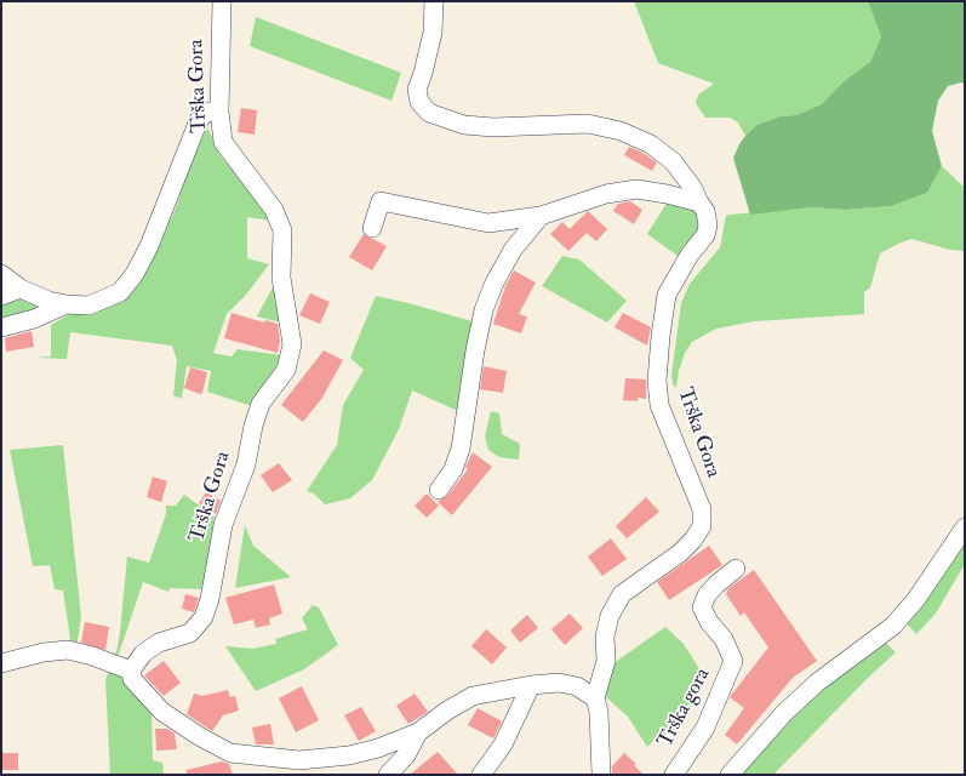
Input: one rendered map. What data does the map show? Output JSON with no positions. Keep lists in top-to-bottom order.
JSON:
{
  "streets": {
    "street": ["Trška Gora", "Trška gora"]
  }
}
